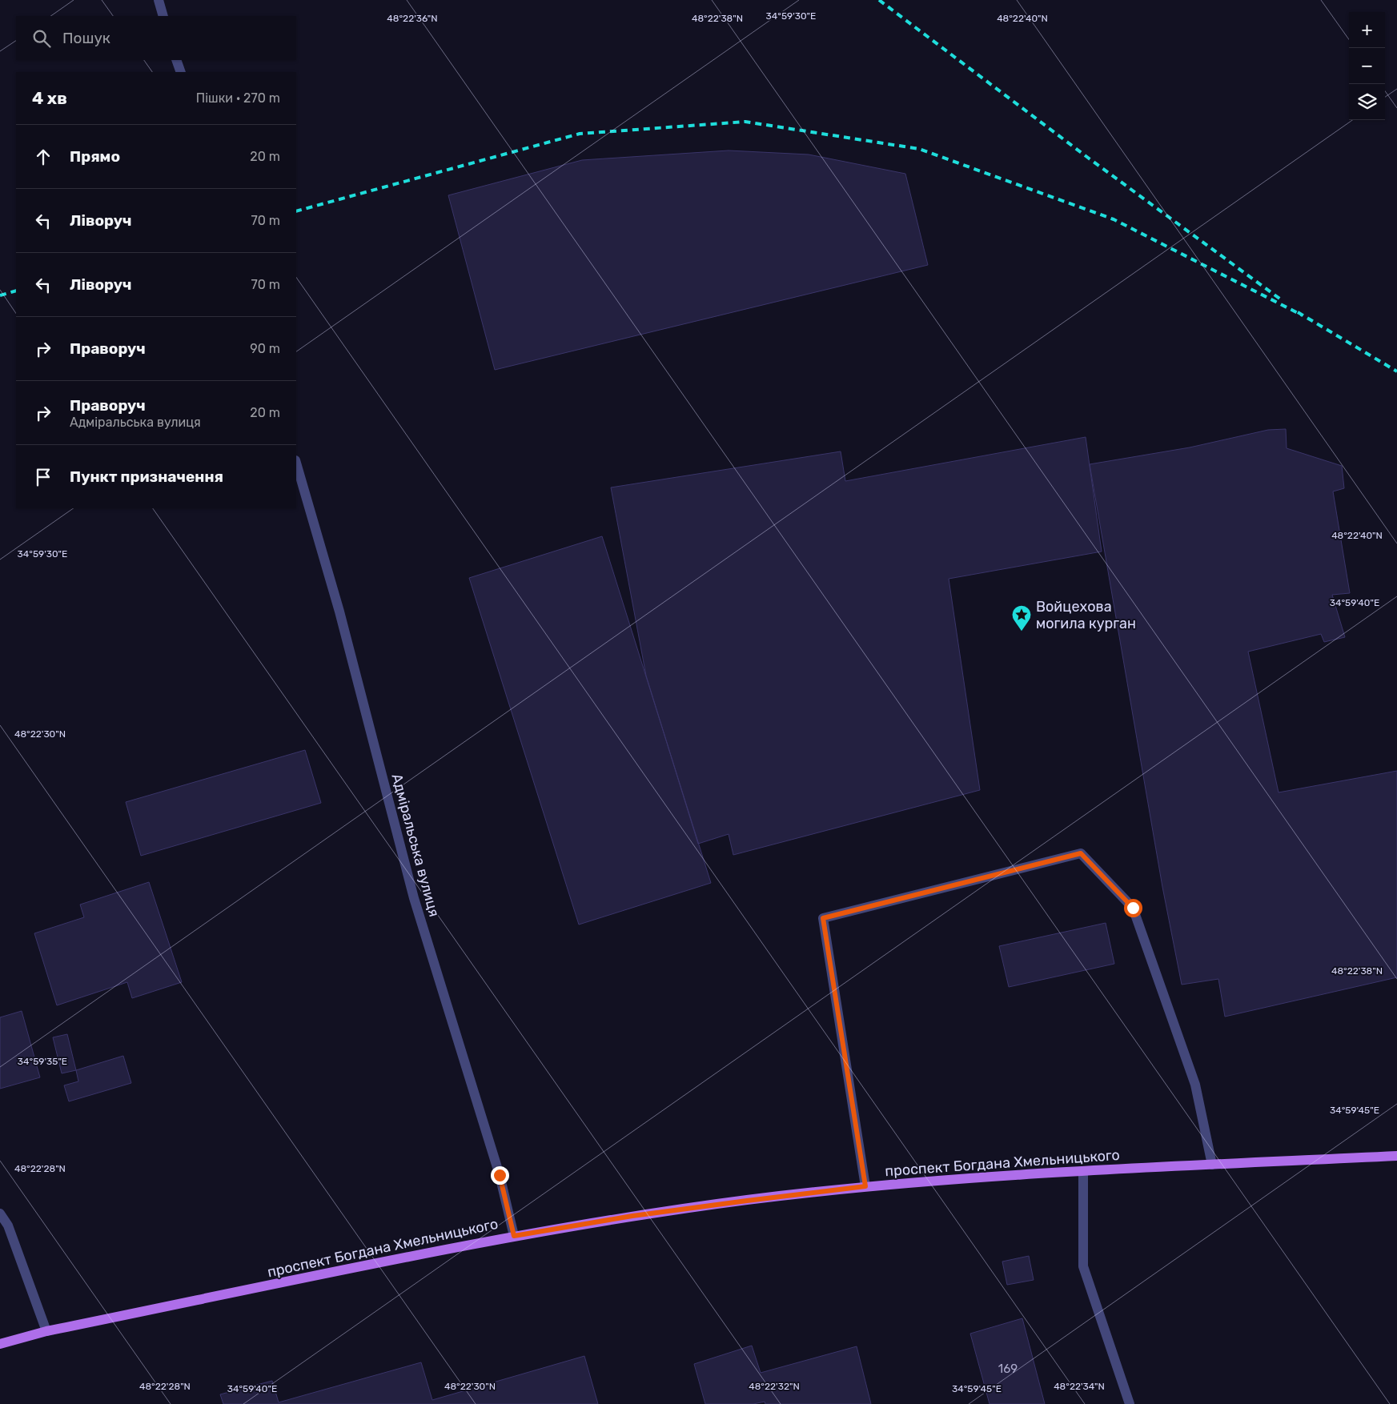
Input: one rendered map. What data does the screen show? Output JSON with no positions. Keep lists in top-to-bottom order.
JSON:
{
  "streets": {
    "main road": ["проспект Богдана Хмельницького"],
    "street": ["Адміральська вулиця"]
  },
  "crossings": [
    ["Адміральська вулиця", "проспект Богдана Хмельницького"]
  ],
  "places": {
    "place": ["Войцехова могила курган"]
  },
  "house_numbers": ["169"],
  "page": {
    "map_buttons": ["+", "−"],
    "search": "Пошук",
    "heading": ["4 хв", "Пішки · 270 m"],
    "list": [
      ["Прямо", "20 m"],
      ["Ліворуч", "70 m"],
      ["Ліворуч", "70 m"],
      ["Праворуч", "90 m"],
      ["Праворуч", "Адміральська вулиця", "20 m"],
      "Пункт призначення"
    ]
  },
  "coordinates": [
    "34°59'30\"E",
    "48°22'36\"N",
    "48°22'38\"N",
    "48°22'40\"N",
    "34°59'40\"E",
    "48°22'30\"N",
    "34°59'35\"E",
    "34°59'45\"E",
    "48°22'28\"N",
    "48°22'32\"N",
    "48°22'34\"N"
  ]
}
